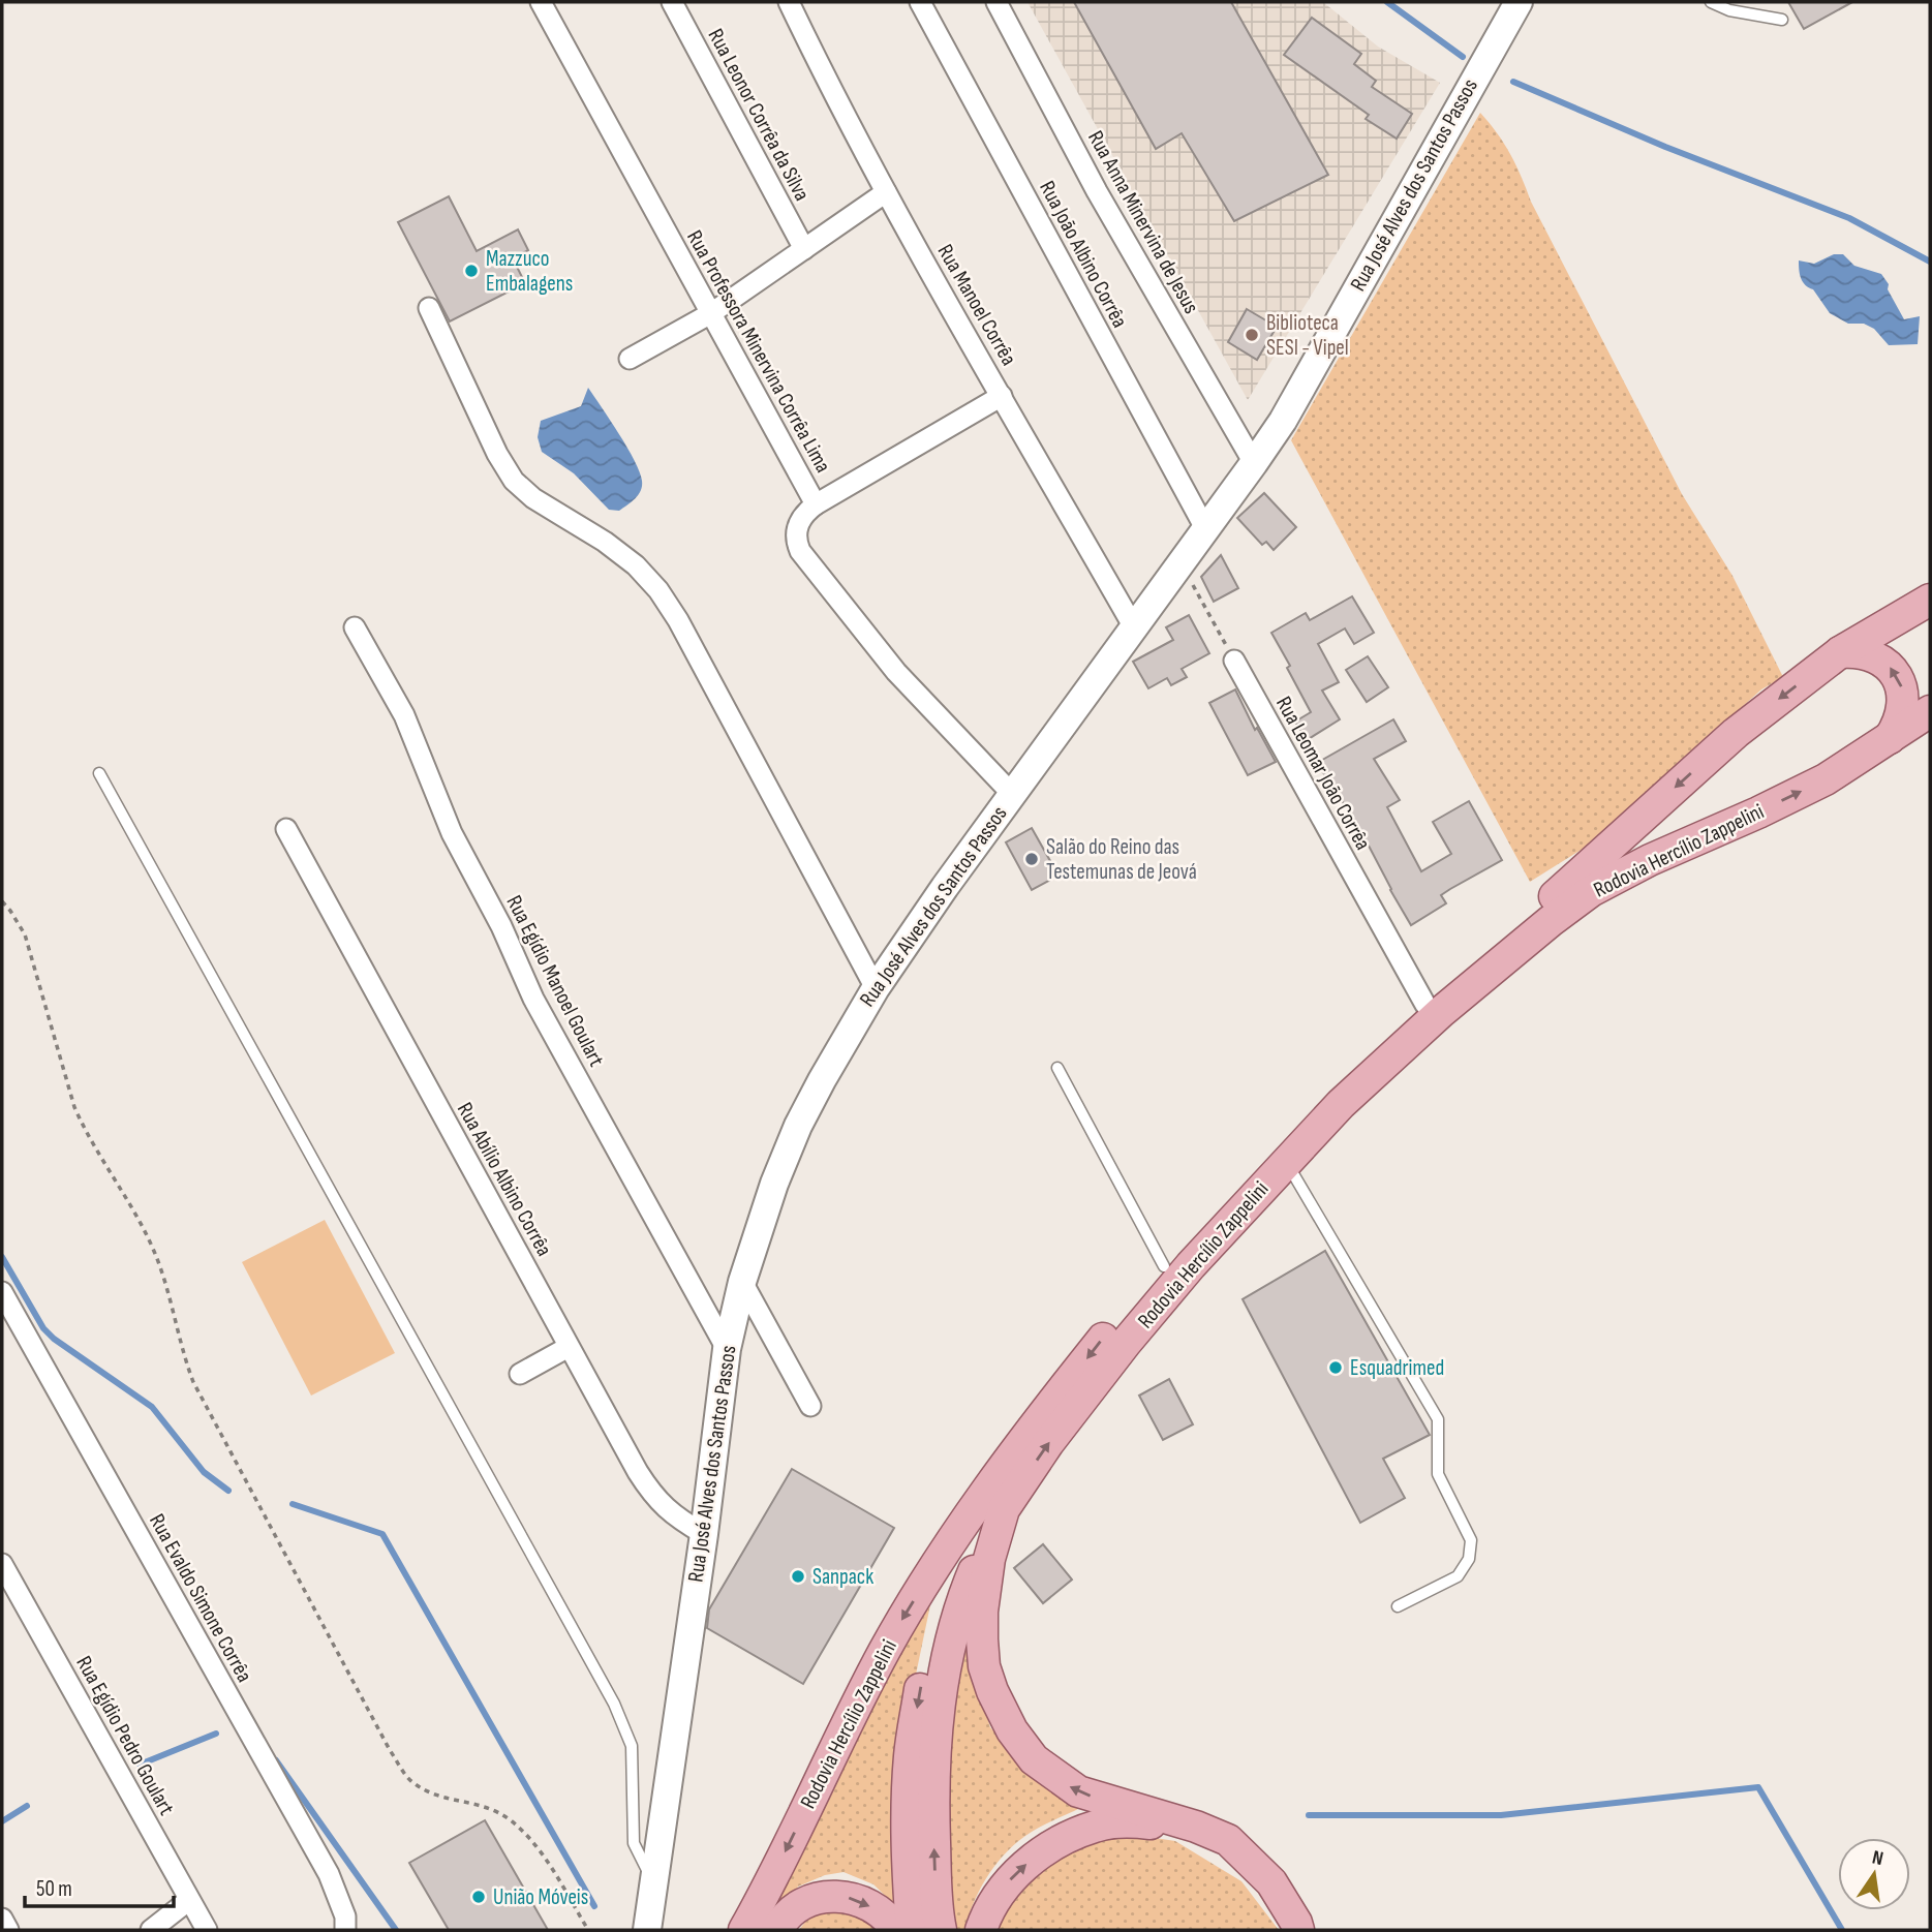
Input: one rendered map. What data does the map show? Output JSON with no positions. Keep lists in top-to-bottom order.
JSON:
{
  "streets": {
    "main road": ["Rodovia Hercílio Zappelini"],
    "street": [
      "Rua Leonor Corrêa da Silva",
      "Rua José Alves dos Santos Passos",
      "Rua Anna Minervina de Jesus",
      "Rua João Albino Corrêa",
      "Rua Manoel Corrêa",
      "Rua Professora Minervina Corrêa Lima",
      "Rua Leomar João Corrêa",
      "Rua Egídio Manoel Goulart",
      "Rua Abílio Albino Corrêa",
      "Rua Evaldo Simone Corrêa",
      "Rua Egídio Pedro Goulart"
    ]
  },
  "crossings": [
    ["Rua José Alves dos Santos Passos", "Rua Anna Minervina de Jesus"],
    ["Rua José Alves dos Santos Passos", "Rua João Albino Corrêa"],
    ["Rua José Alves dos Santos Passos", "Rua Manoel Corrêa"],
    ["Rua José Alves dos Santos Passos", "Rua Professora Minervina Corrêa Lima"],
    ["Rua José Alves dos Santos Passos", "Rua Egídio Manoel Goulart"],
    ["Rua José Alves dos Santos Passos", "Rua Abílio Albino Corrêa"],
    ["Rua Leomar João Corrêa", "Rodovia Hercílio Zappelini"]
  ],
  "places": [
    "Mazzuco Embalagens",
    "Biblioteca SESI - Vipel",
    "Salão do Reino das Testemunas de Jeová",
    "Esquadrimed",
    "Sanpack",
    "União Móveis"
  ],
  "scale_bar": "50 m",
  "north": "top"
}
